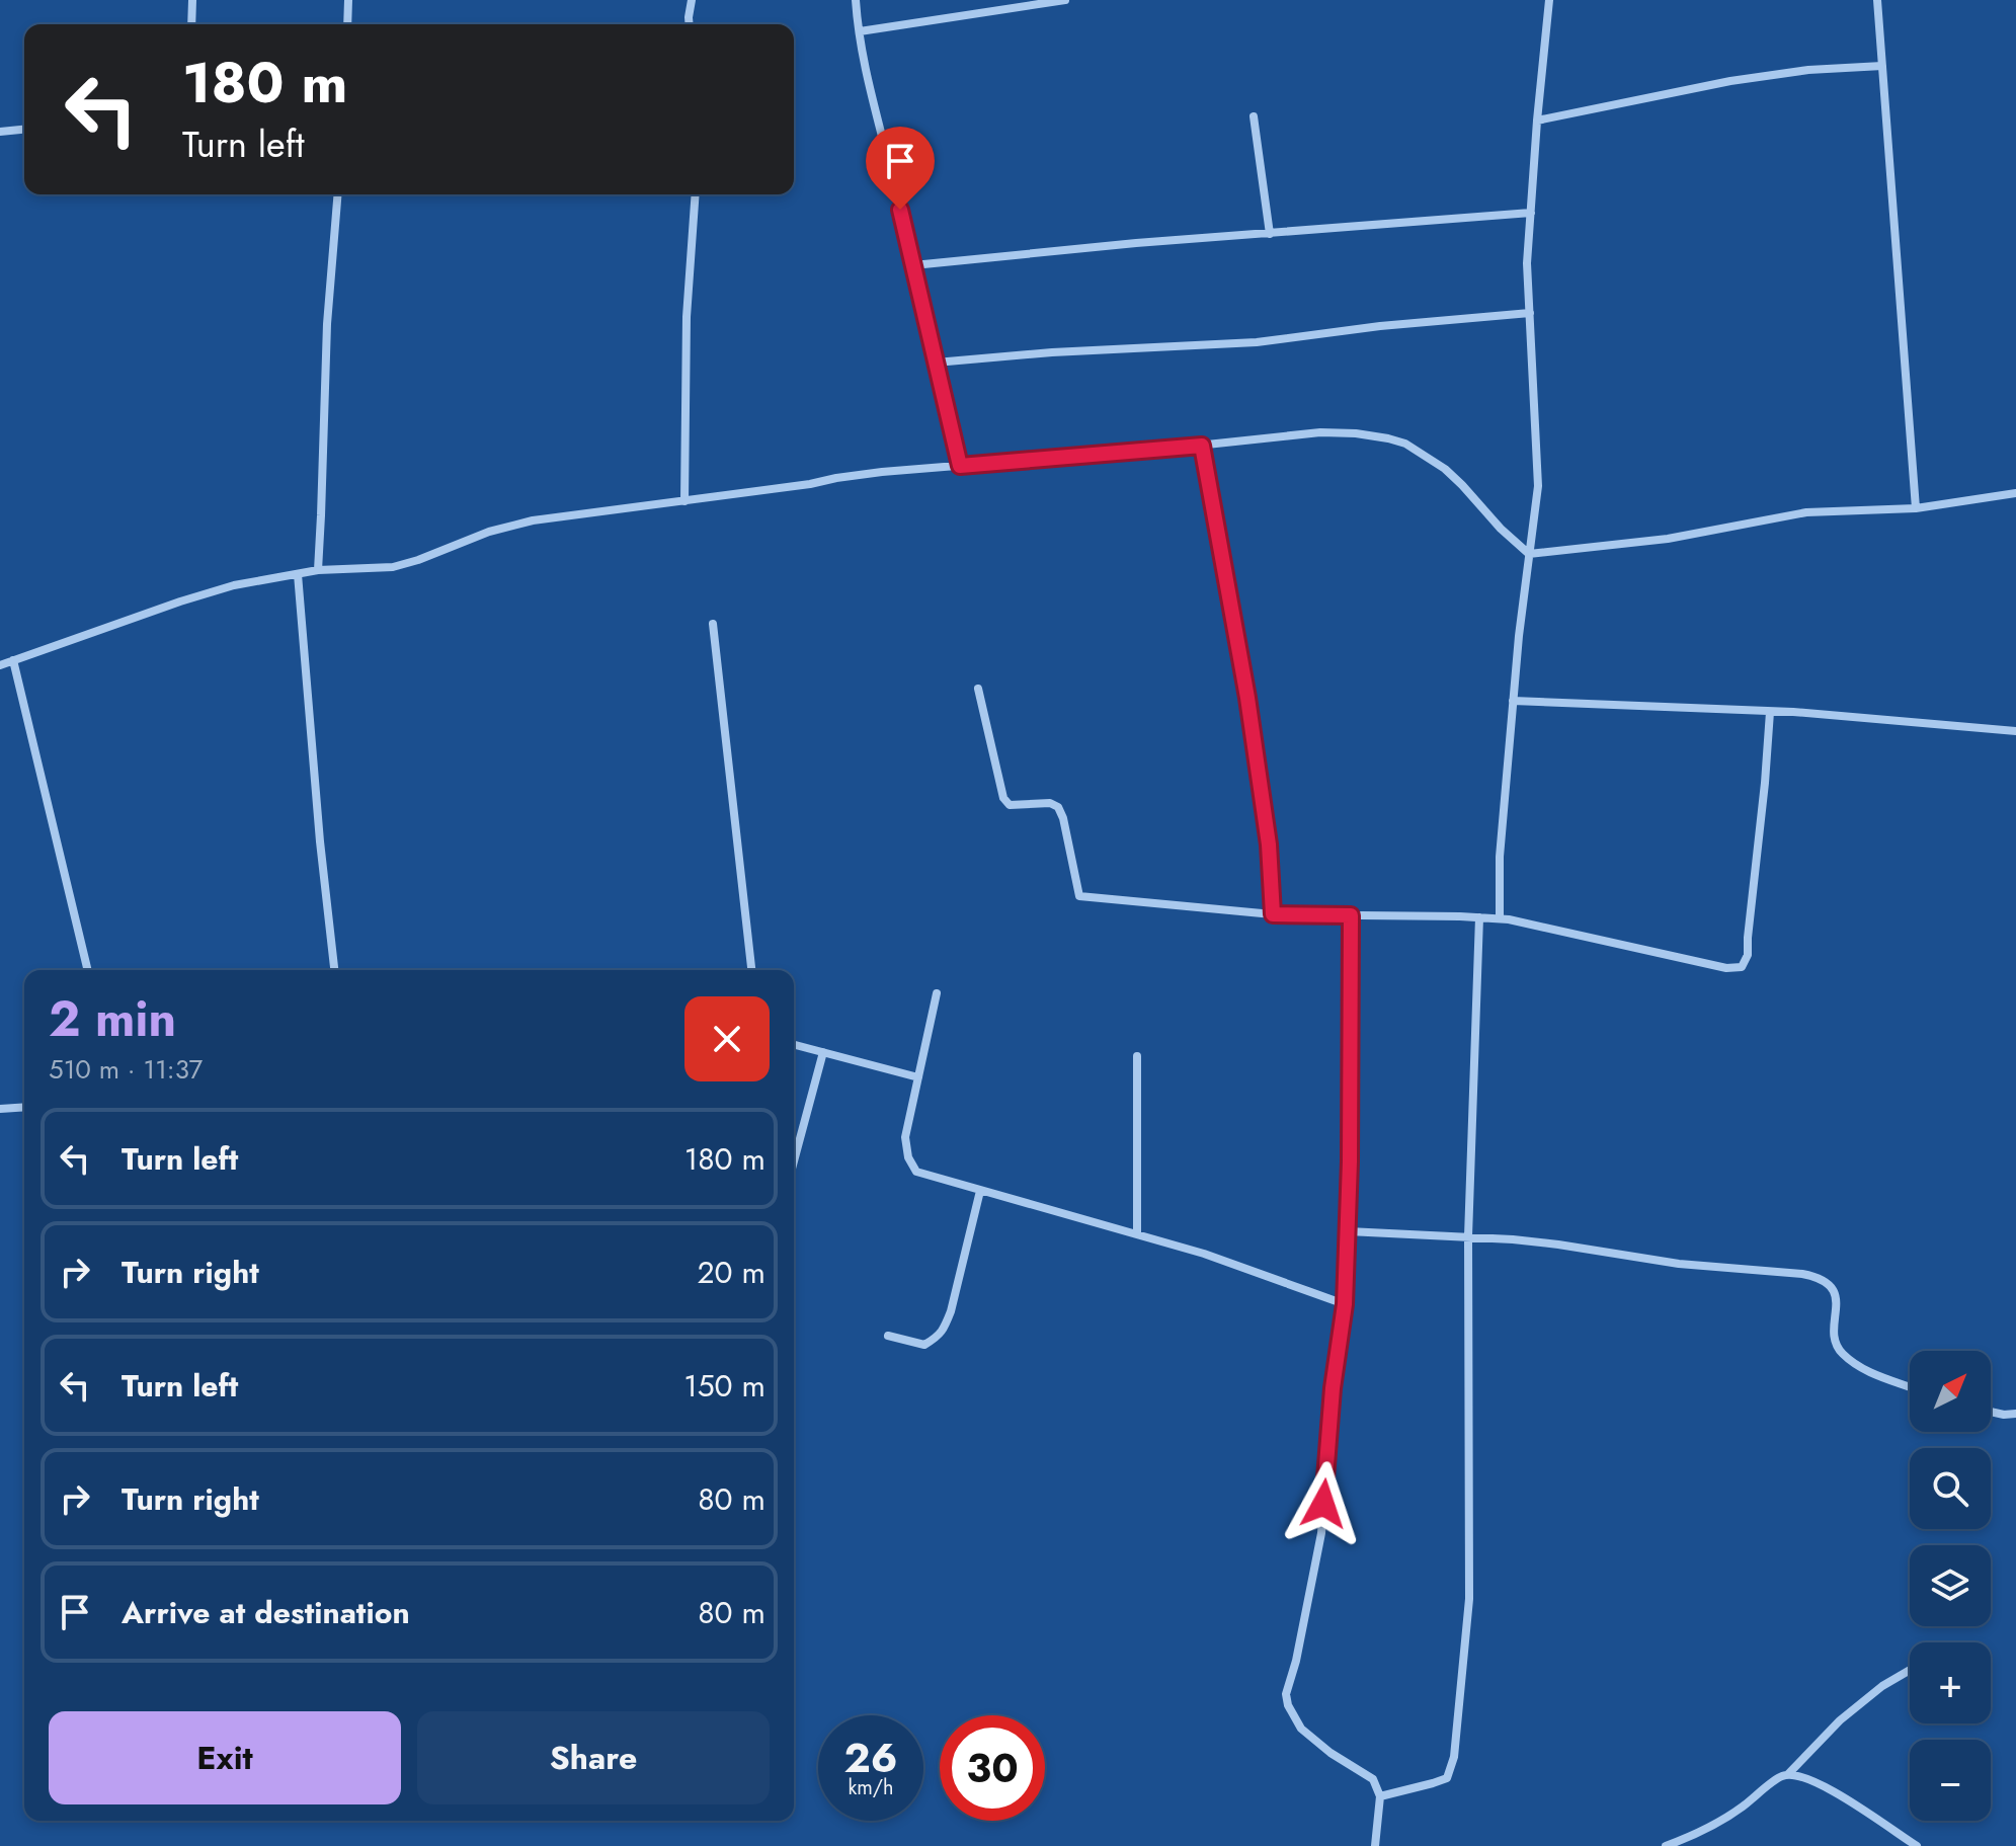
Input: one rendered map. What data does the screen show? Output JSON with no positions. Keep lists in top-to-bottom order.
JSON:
{
  "north": "top right",
  "page": {
    "turn": ["180 m", "Turn left"],
    "heading": ["2 min", "510 m · 11:37"],
    "list": [
      {
        "name": "Turn left",
        "value": "180 m"
      },
      {
        "name": "Turn right",
        "value": "20 m"
      },
      {
        "name": "Turn left",
        "value": "150 m"
      },
      {
        "name": "Turn right",
        "value": "80 m"
      },
      {
        "name": "Arrive at destination",
        "value": "80 m"
      }
    ],
    "map_buttons": ["+", "−"],
    "buttons": ["Exit", "Share"],
    "speed": "26 km/h",
    "limit": "30"
  }
}
